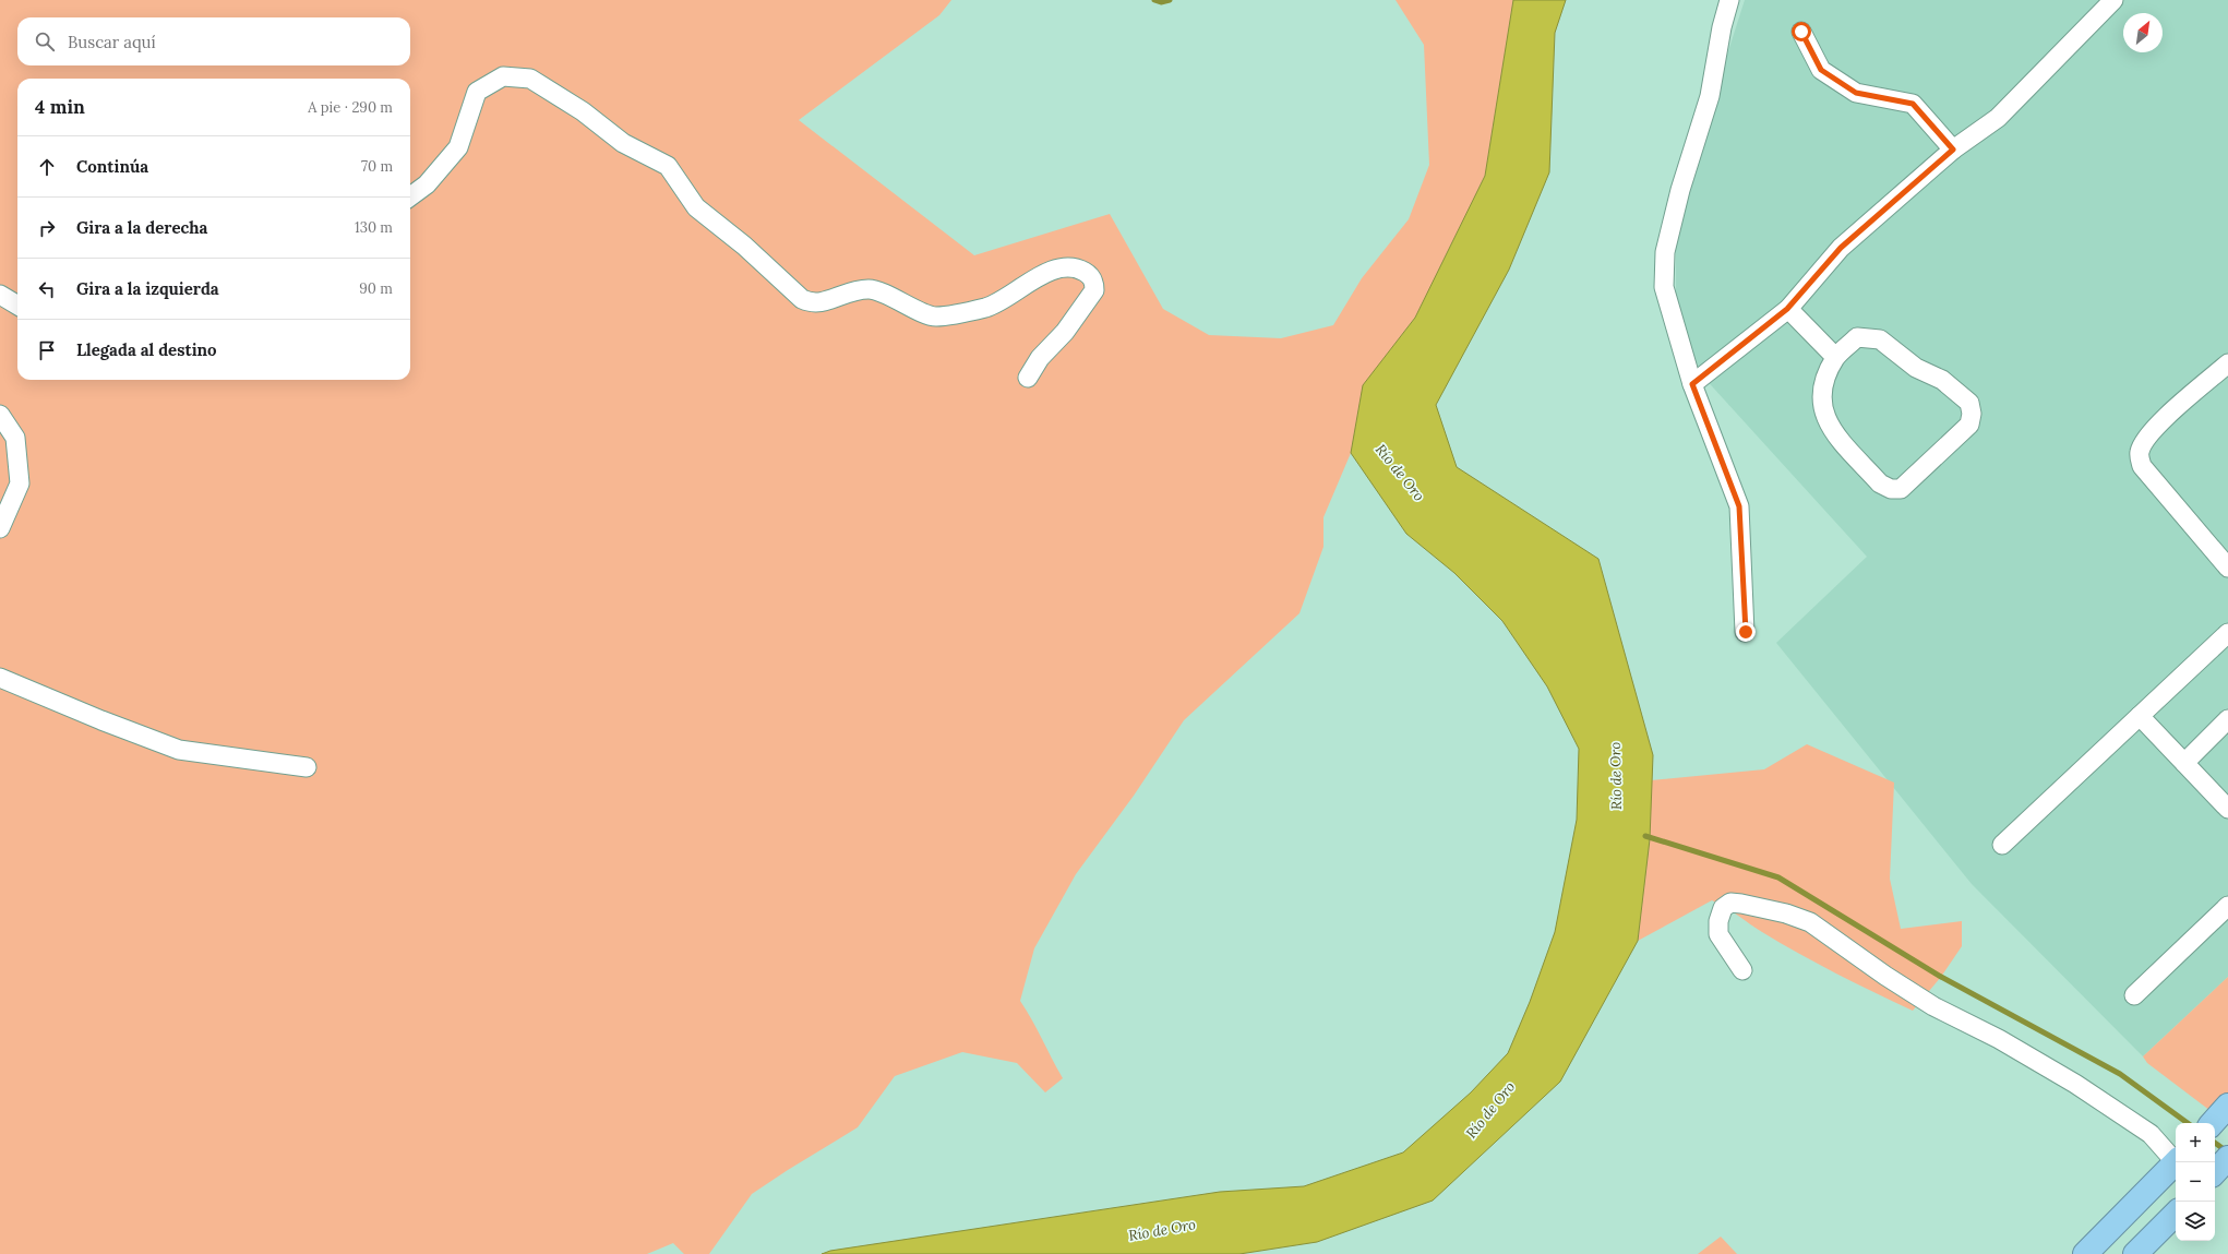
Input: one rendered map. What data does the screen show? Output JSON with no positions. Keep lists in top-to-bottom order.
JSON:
{
  "water": ["Río de Oro"],
  "north": "top right",
  "page": {
    "search": "Buscar aquí",
    "heading": ["4 min", "A pie · 290 m"],
    "list": [
      ["Continúa", "70 m"],
      ["Gira a la derecha", "130 m"],
      ["Gira a la izquierda", "90 m"],
      "Llegada al destino"
    ],
    "map_buttons": ["+", "−"]
  }
}
